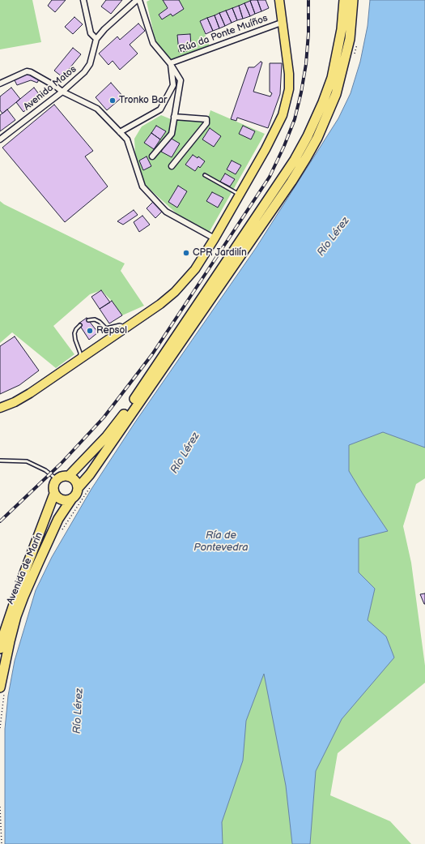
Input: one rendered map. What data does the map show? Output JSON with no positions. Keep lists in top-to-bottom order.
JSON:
{
  "streets": {
    "highway": ["Avenida de Marín"],
    "street": ["Rúa da Ponte Muíños", "Avenida Matos"]
  },
  "water": ["Río Lérez", "Ría de Pontevedra"],
  "places": ["Tronko Bar", "CPR Jardilín", "Repsol"]
}
